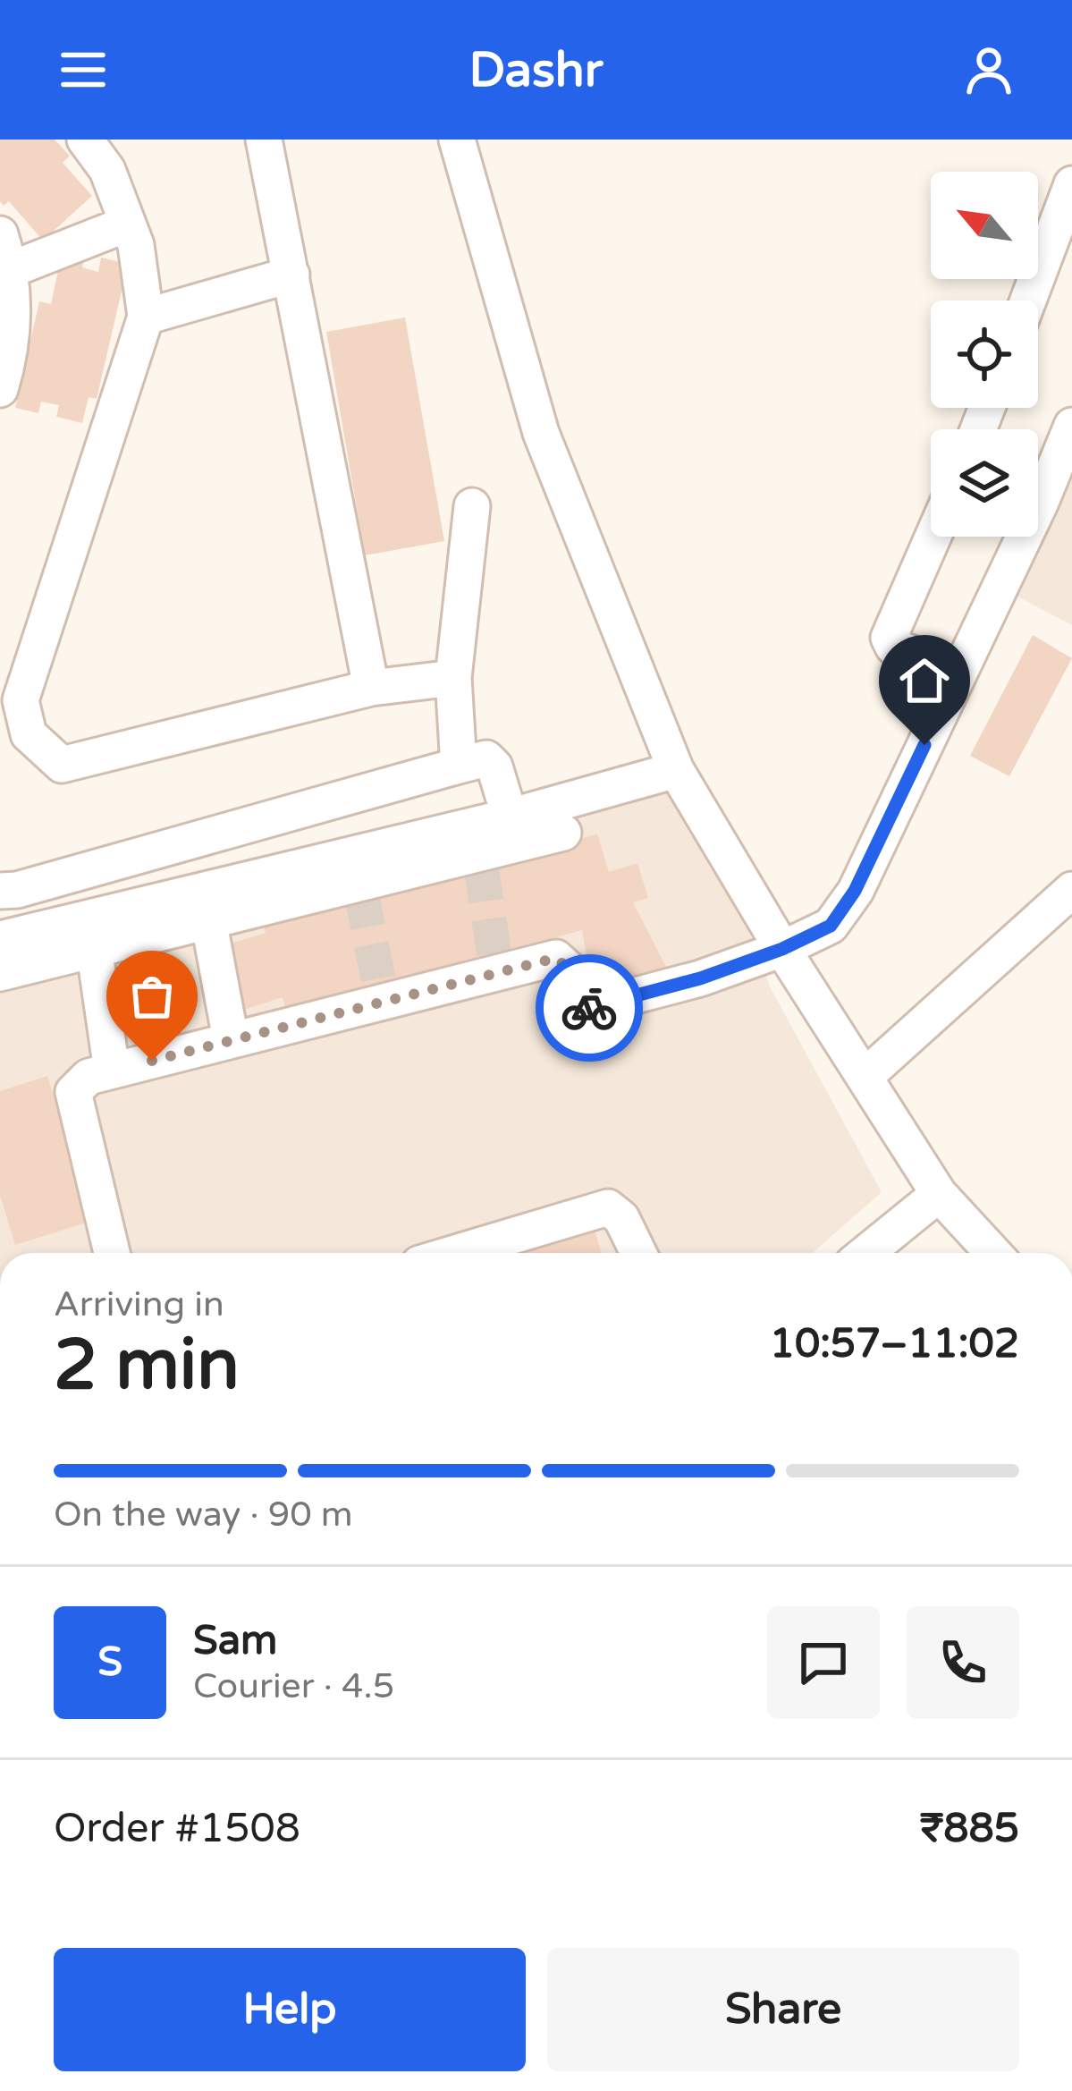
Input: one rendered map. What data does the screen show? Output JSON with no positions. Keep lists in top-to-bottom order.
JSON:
{
  "north": "top left",
  "page": {
    "header": "Dashr",
    "heading": ["2 min", "Arriving in", "10:57–11:02"],
    "panel": [
      "Sam",
      "Courier · 4.5",
      "Order #1508",
      "₹885"
    ],
    "bar": "On the way · 90 m",
    "round": "S",
    "buttons": ["Help", "Share"]
  }
}
